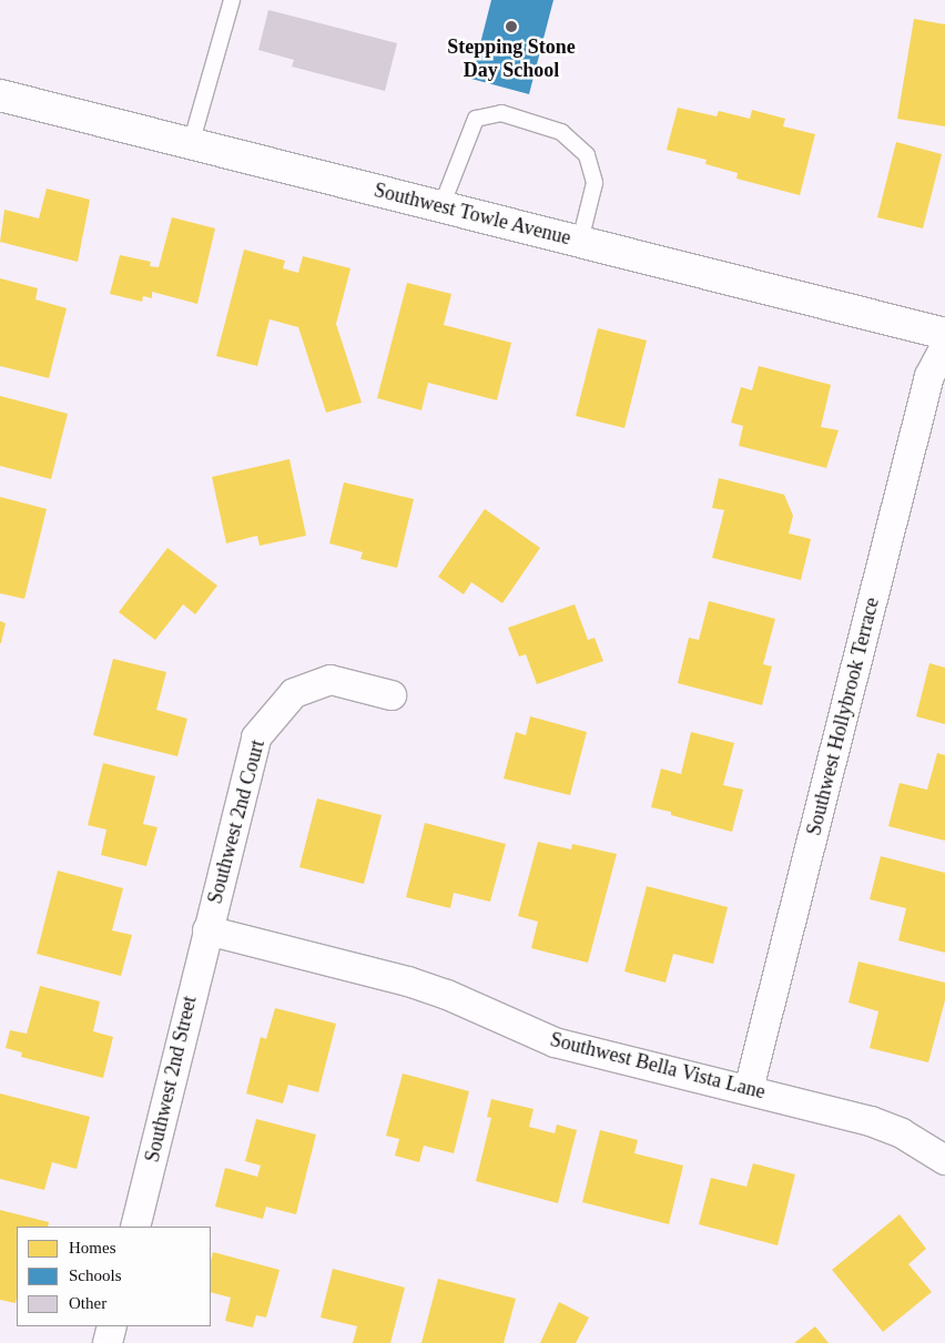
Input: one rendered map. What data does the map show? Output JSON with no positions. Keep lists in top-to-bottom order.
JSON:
{
  "streets": {
    "street": [
      "Southwest Towle Avenue",
      "Southwest Hollybrook Terrace",
      "Southwest 2nd Court",
      "Southwest Bella Vista Lane",
      "Southwest 2nd Street"
    ]
  },
  "crossings": [
    ["Southwest Hollybrook Terrace", "Southwest Bella Vista Lane"],
    ["Southwest 2nd Court", "Southwest Bella Vista Lane"],
    ["Southwest 2nd Court", "Southwest 2nd Street"],
    ["Southwest Bella Vista Lane", "Southwest 2nd Street"]
  ],
  "places": ["Stepping Stone Day School"],
  "legend": ["Homes", "Schools", "Other"]
}
